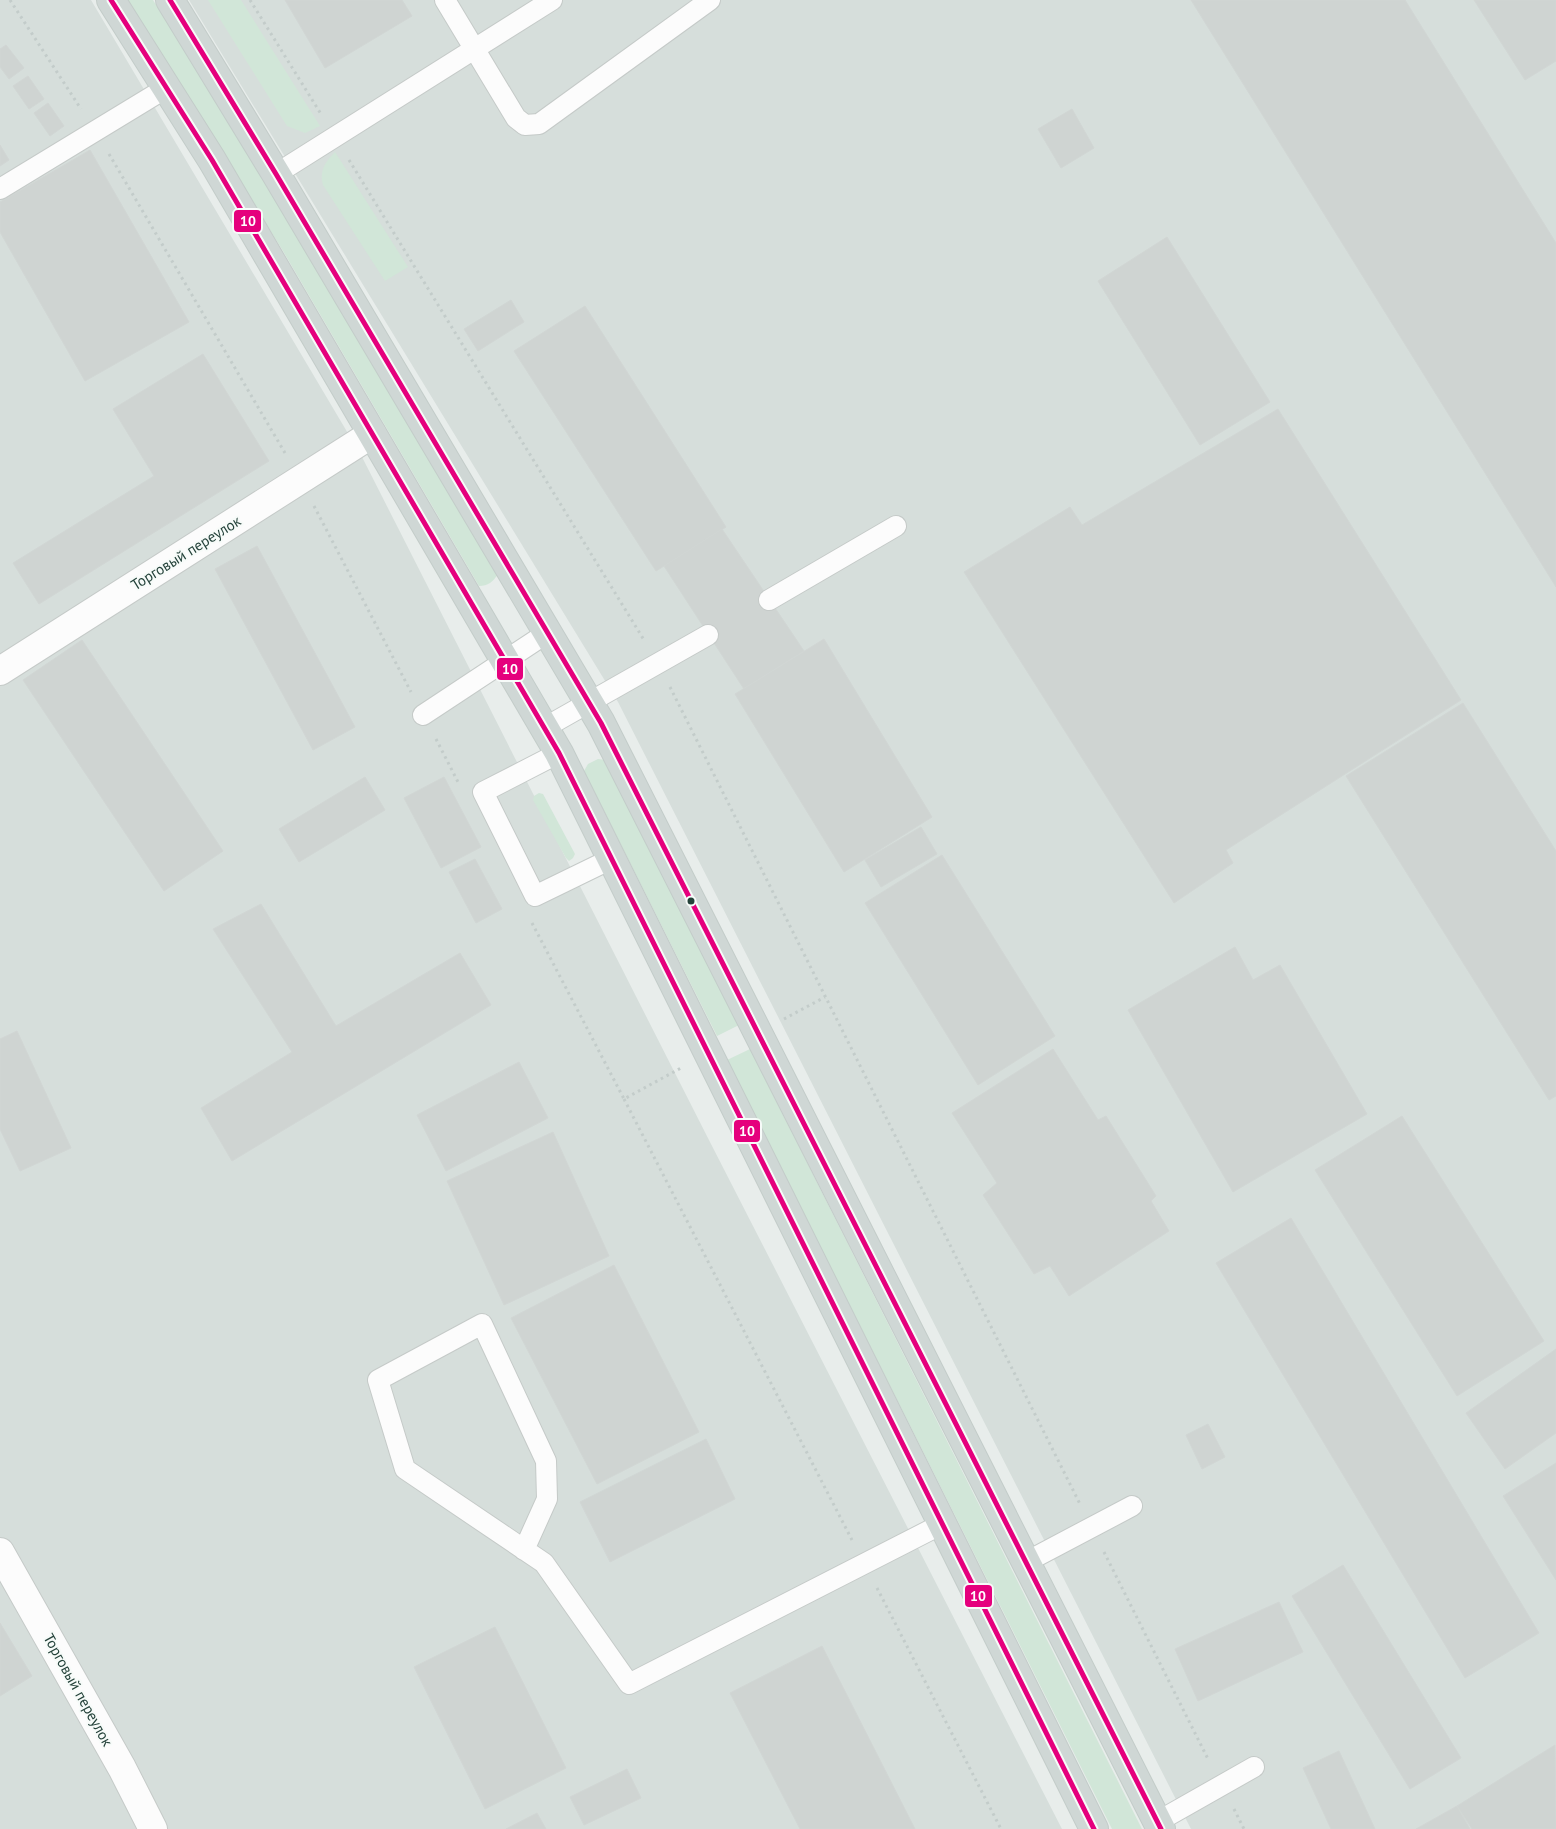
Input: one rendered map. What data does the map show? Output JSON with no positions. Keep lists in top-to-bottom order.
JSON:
{
  "streets": {
    "street": ["Торговый переулок"]
  },
  "lines": ["transit line 10"]
}
